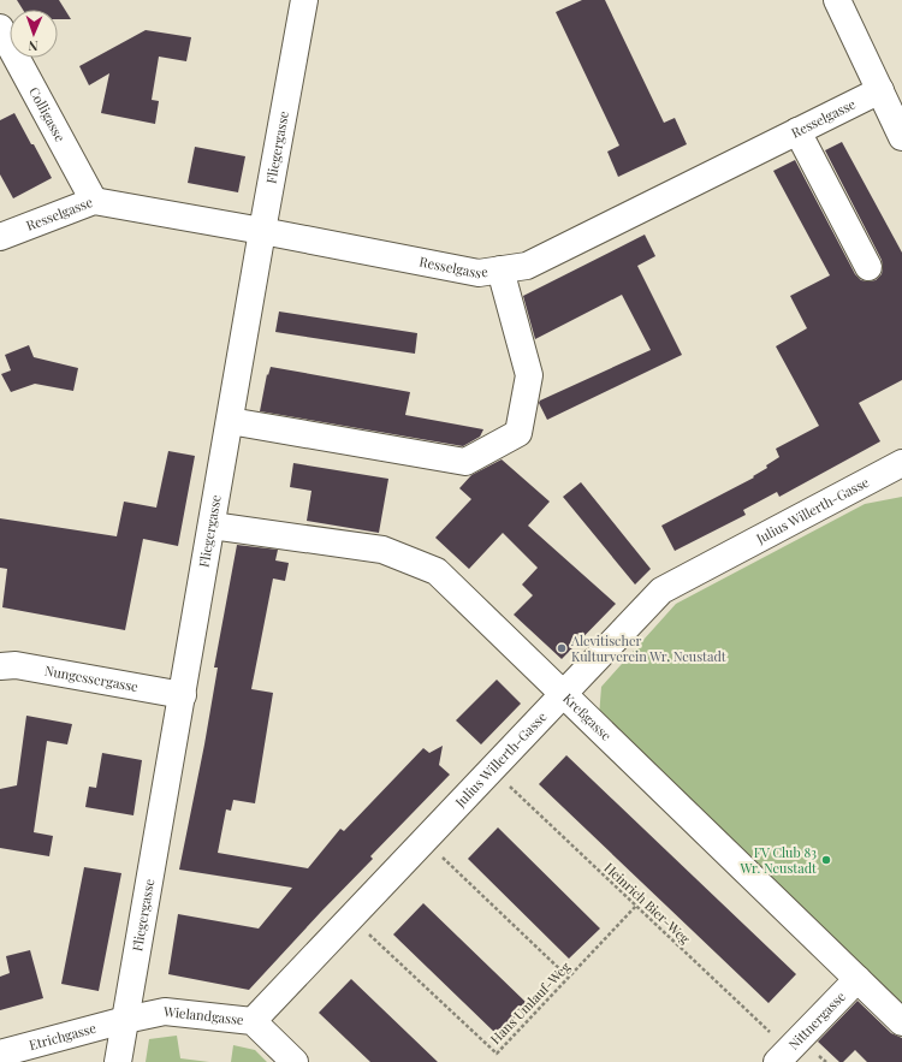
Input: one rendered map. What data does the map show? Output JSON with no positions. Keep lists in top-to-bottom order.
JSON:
{
  "streets": {
    "street": [
      "Colligasse",
      "Resselgasse",
      "Fliegergasse",
      "Julius Willerth-Gasse",
      "Nungessergasse",
      "Kreßgasse",
      "Wielandgasse",
      "Nittnergasse",
      "Etrichgasse"
    ],
    "path": ["Heinrich Bier-Weg", "Hans Umlauf-Weg"]
  },
  "crossings": [
    ["Colligasse", "Resselgasse"],
    ["Resselgasse", "Fliegergasse"],
    ["Fliegergasse", "Nungessergasse"],
    ["Fliegergasse", "Kreßgasse"],
    ["Fliegergasse", "Wielandgasse"],
    ["Fliegergasse", "Etrichgasse"],
    ["Julius Willerth-Gasse", "Kreßgasse"],
    ["Julius Willerth-Gasse", "Heinrich Bier-Weg"],
    ["Julius Willerth-Gasse", "Hans Umlauf-Weg"],
    ["Julius Willerth-Gasse", "Wielandgasse"],
    ["Kreßgasse", "Nittnergasse"],
    ["Heinrich Bier-Weg", "Hans Umlauf-Weg"],
    ["Heinrich Bier-Weg", "Nittnergasse"],
    ["Wielandgasse", "Etrichgasse"]
  ],
  "places": ["Alevitischer Kulturverein Wr. Neustadt", "FV Club 83 Wr. Neustadt"],
  "north": "bottom"
}
